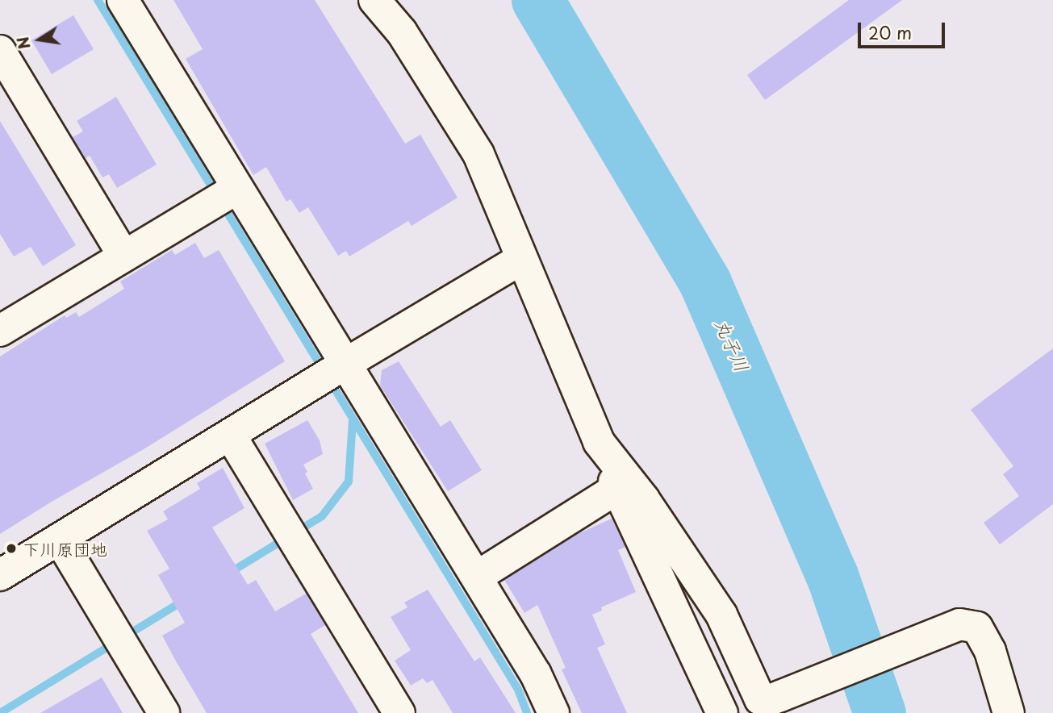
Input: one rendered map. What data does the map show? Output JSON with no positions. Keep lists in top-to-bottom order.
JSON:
{
  "water": ["丸子川"],
  "places": ["下川原団地"],
  "scale_bar": "20 m",
  "north": "left"
}
